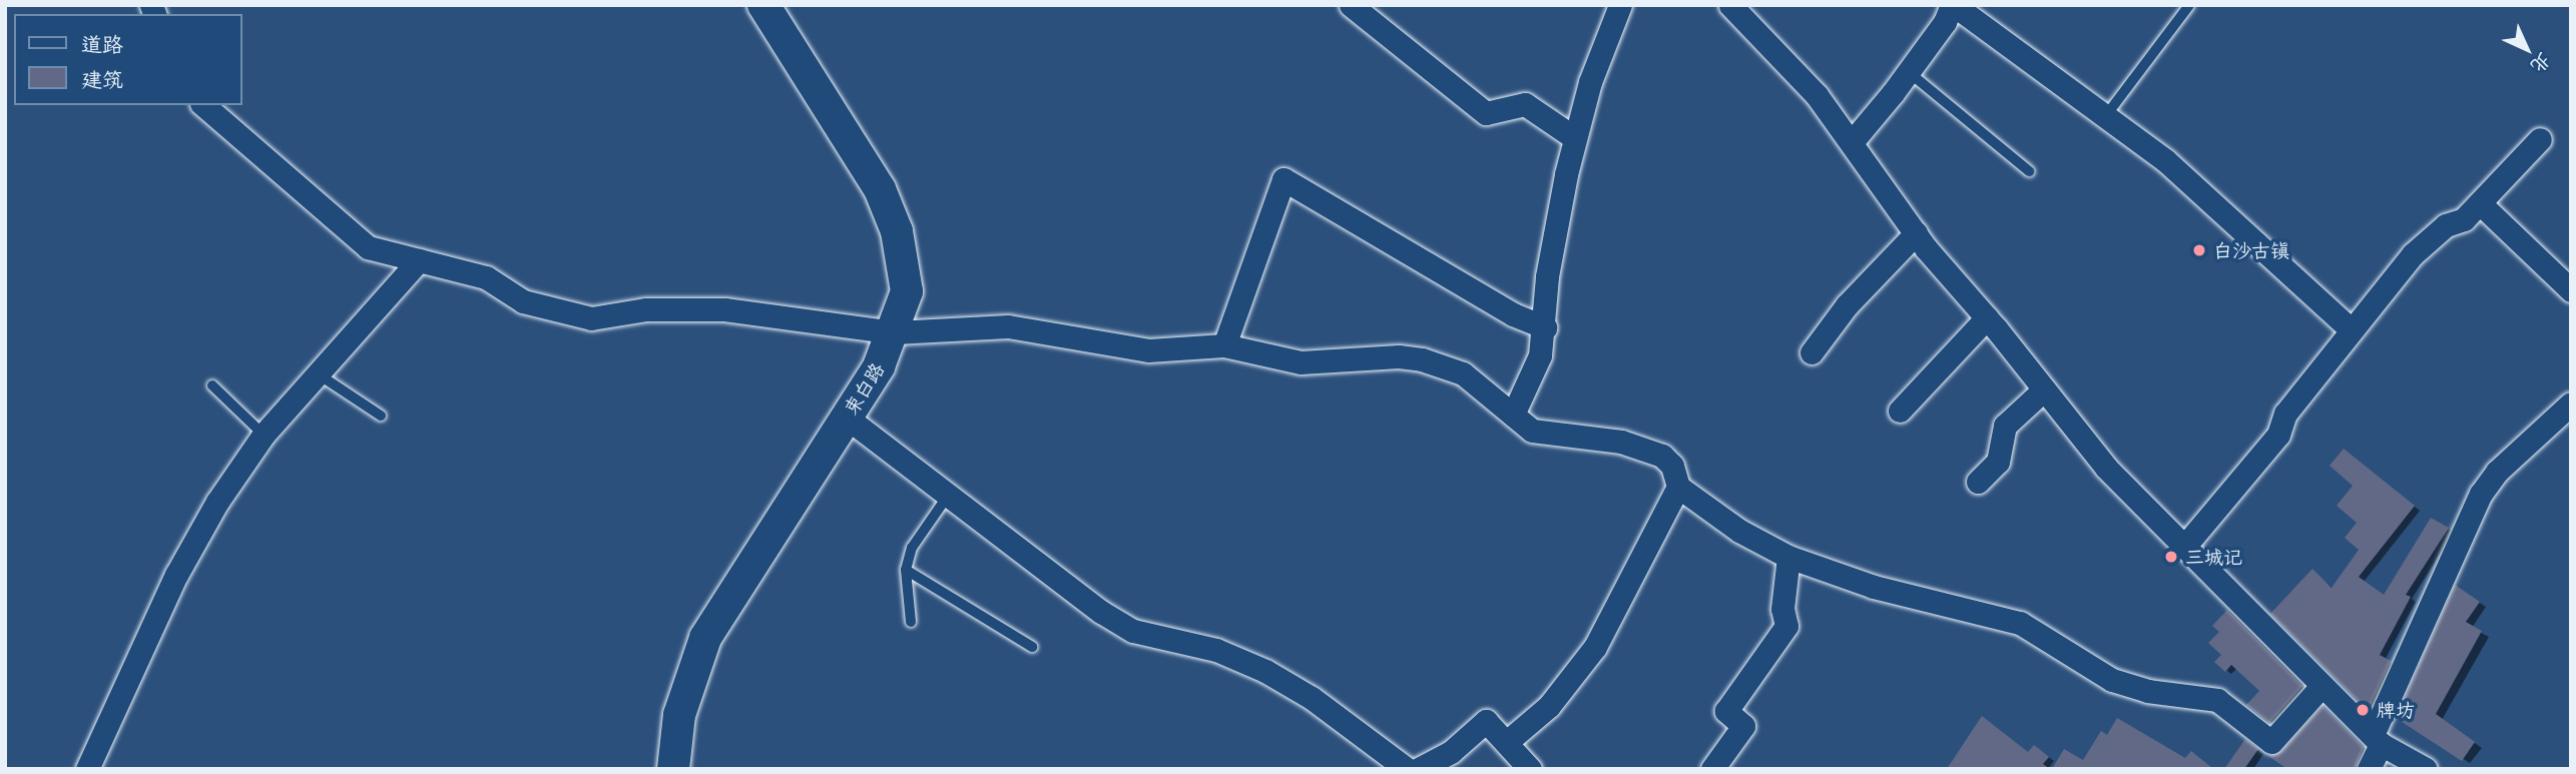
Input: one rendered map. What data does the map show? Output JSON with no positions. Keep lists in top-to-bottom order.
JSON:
{
  "streets": {
    "main road": ["束白路"]
  },
  "places": ["白沙古镇", "三城记", "牌坊"],
  "legend": ["道路", "建筑"],
  "north": "bottom right"
}
